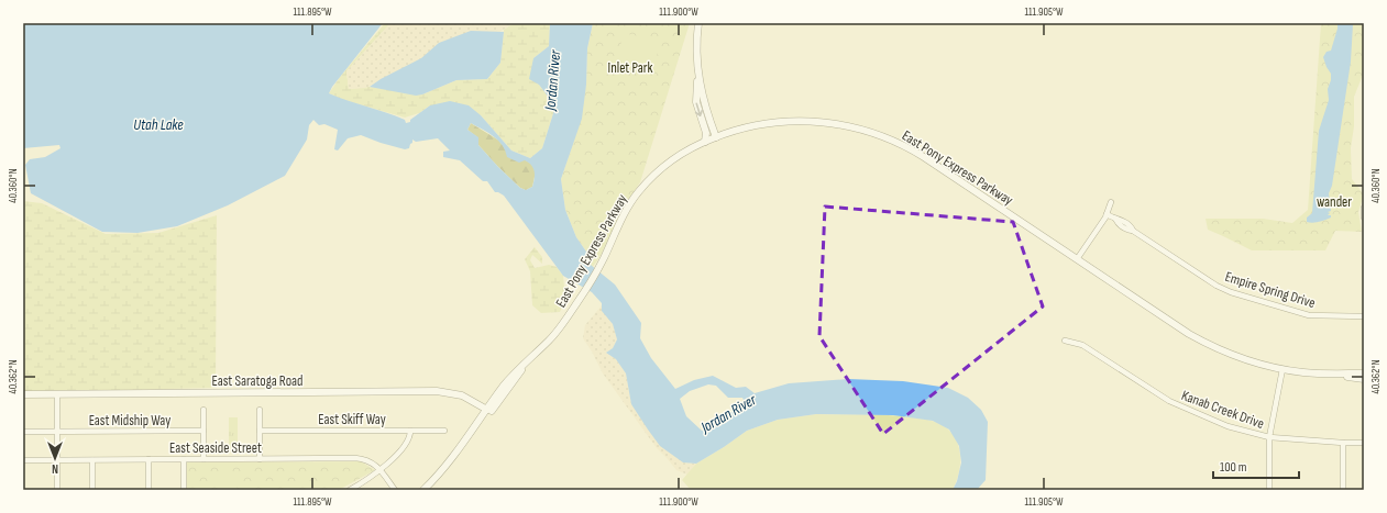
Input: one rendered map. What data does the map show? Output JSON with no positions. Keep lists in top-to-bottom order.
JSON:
{
  "streets": {
    "main road": ["East Pony Express Parkway", "East Saratoga Road"],
    "street": [
      "Empire Spring Drive",
      "Kanab Creek Drive",
      "East Skiff Way",
      "East Midship Way",
      "East Seaside Street"
    ]
  },
  "crossings": [
    ["East Pony Express Parkway", "East Saratoga Road"]
  ],
  "water": ["Jordan River", "Utah Lake"],
  "parks": ["Inlet Park", "wander"],
  "scale_bar": "100 m",
  "north": "bottom",
  "coordinates": [
    "111.895°W",
    "111.900°W",
    "111.905°W",
    "40.360°N",
    "40.362°N"
  ]
}
